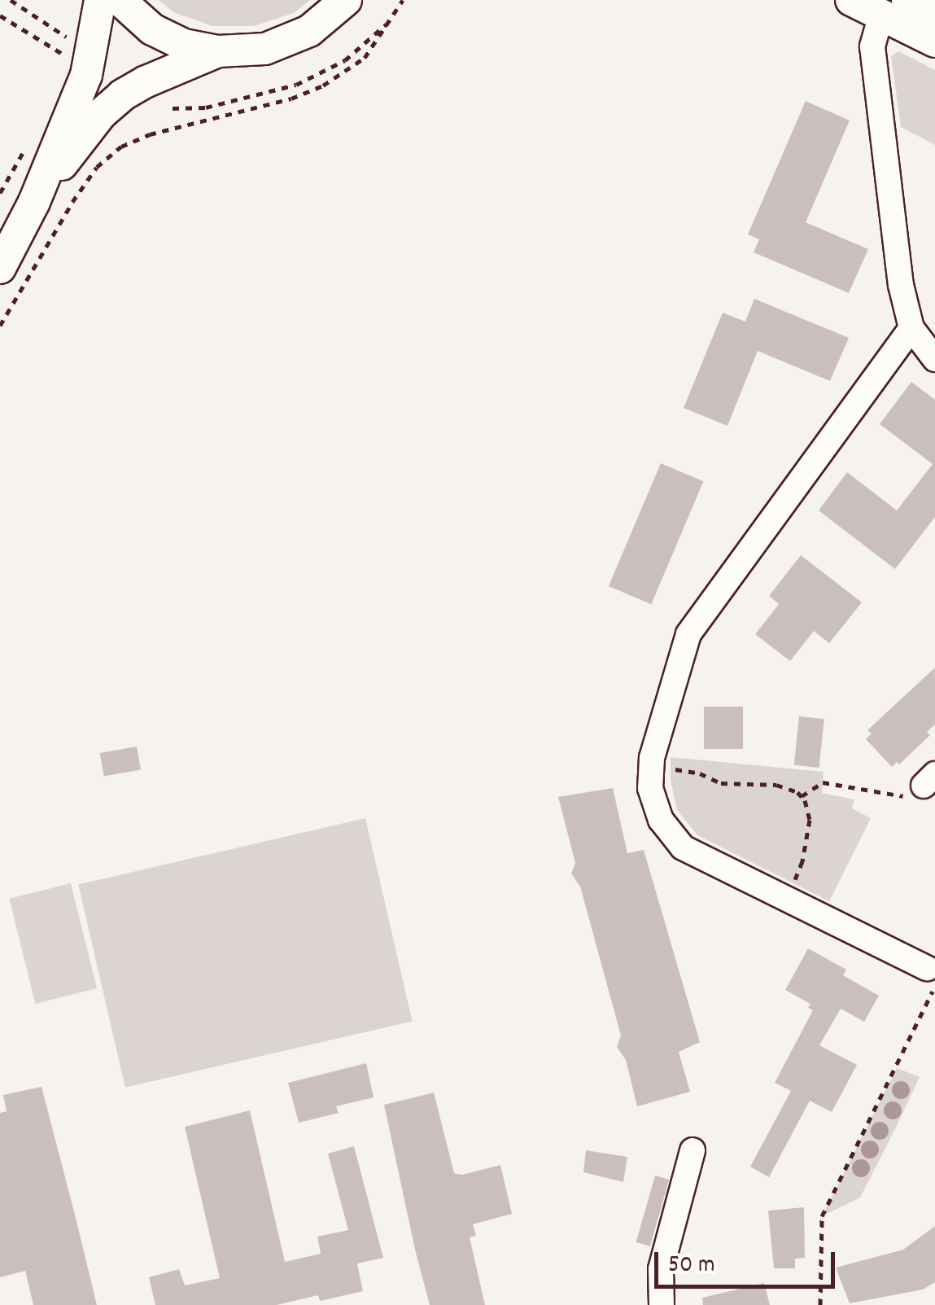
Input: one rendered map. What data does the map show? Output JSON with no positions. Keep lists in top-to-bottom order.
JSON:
{
  "scale_bar": "50 m"
}
